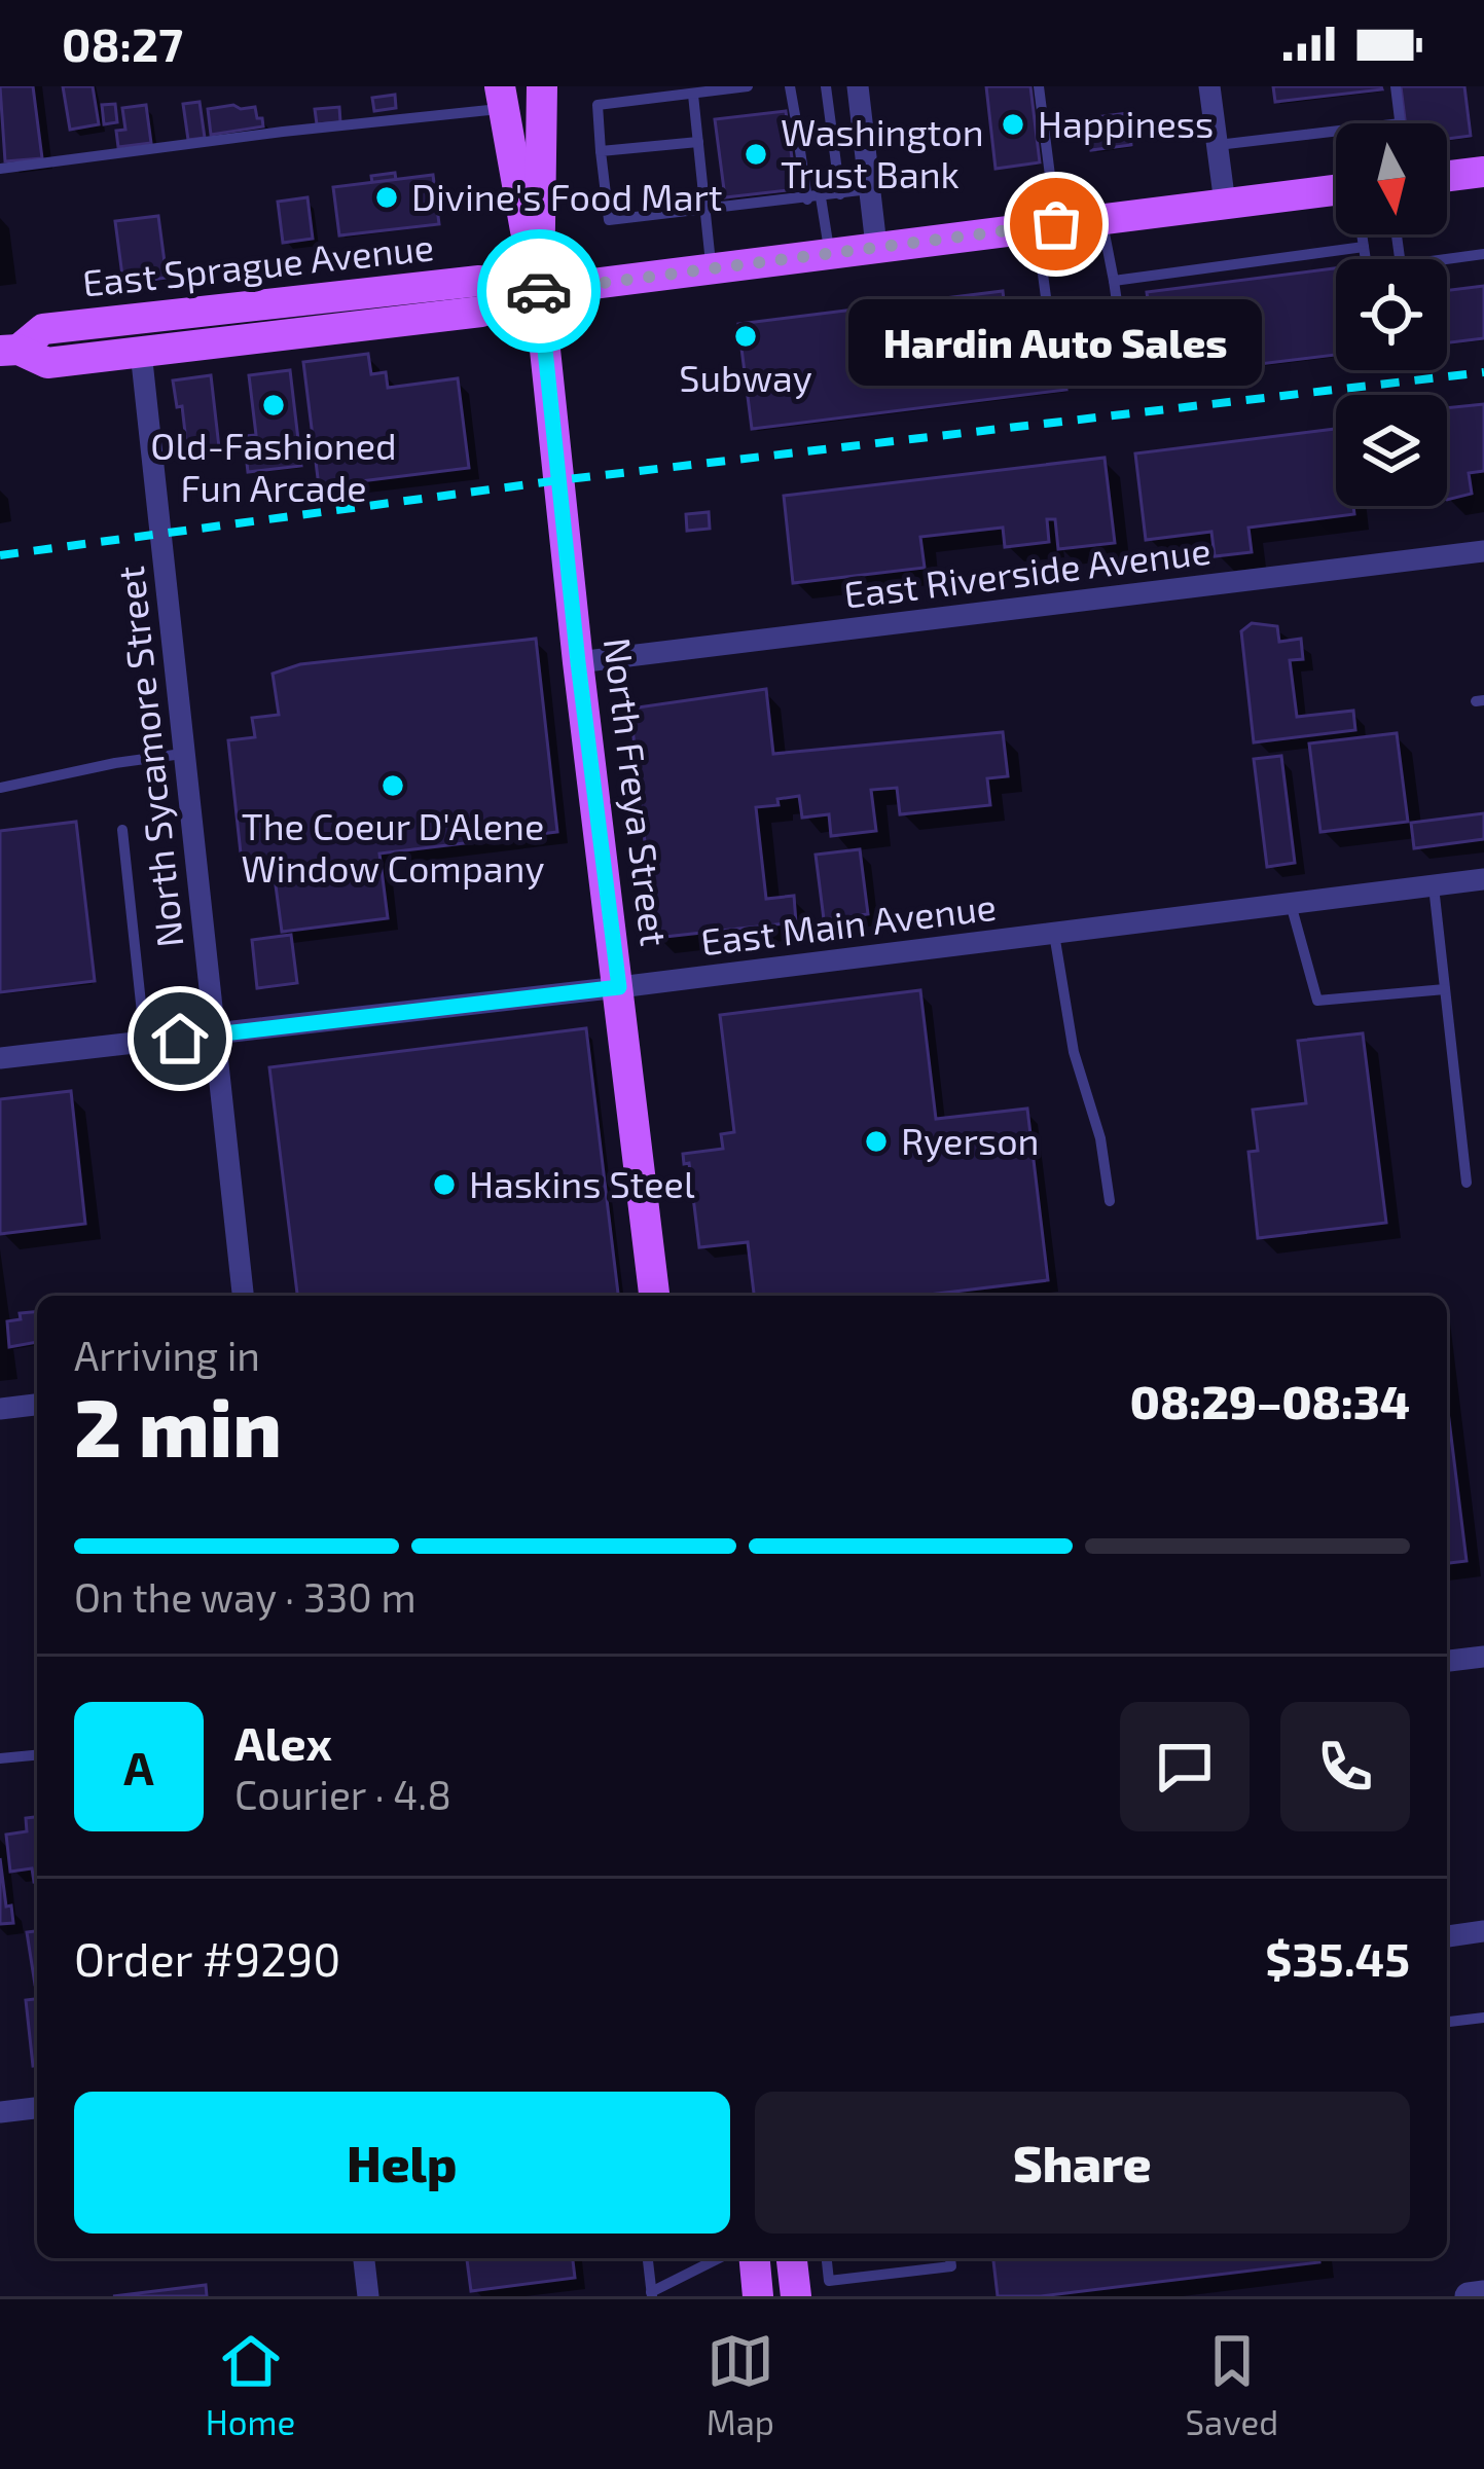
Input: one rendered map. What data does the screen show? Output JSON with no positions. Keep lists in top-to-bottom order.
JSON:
{
  "streets": {
    "main road": ["East Sprague Avenue", "North Freya Street"],
    "street": ["East Riverside Avenue", "North Sycamore Street", "East Main Avenue"]
  },
  "crossings": [
    ["East Sprague Avenue", "North Sycamore Street"],
    ["East Sprague Avenue", "North Freya Street"],
    ["East Riverside Avenue", "North Freya Street"],
    ["North Sycamore Street", "East Main Avenue"],
    ["North Freya Street", "East Main Avenue"]
  ],
  "places": [
    "Happiness",
    "Washington Trust Bank",
    "Divine's Food Mart",
    "Hardin Auto Sales",
    "Subway",
    "Old-Fashioned Fun Arcade",
    "The Coeur D'Alene Window Company",
    "Ryerson",
    "Haskins Steel"
  ],
  "north": "bottom",
  "page": {
    "status": "08:27",
    "bubble": "Hardin Auto Sales",
    "heading": ["2 min", "Arriving in", "08:29–08:34"],
    "panel": [
      "Alex",
      "Courier · 4.8",
      "Order #9290",
      "$35.45"
    ],
    "bar": "On the way · 330 m",
    "round": "A",
    "buttons": ["Help", "Share"],
    "tabs": ["Home", "Map", "Saved"]
  }
}
